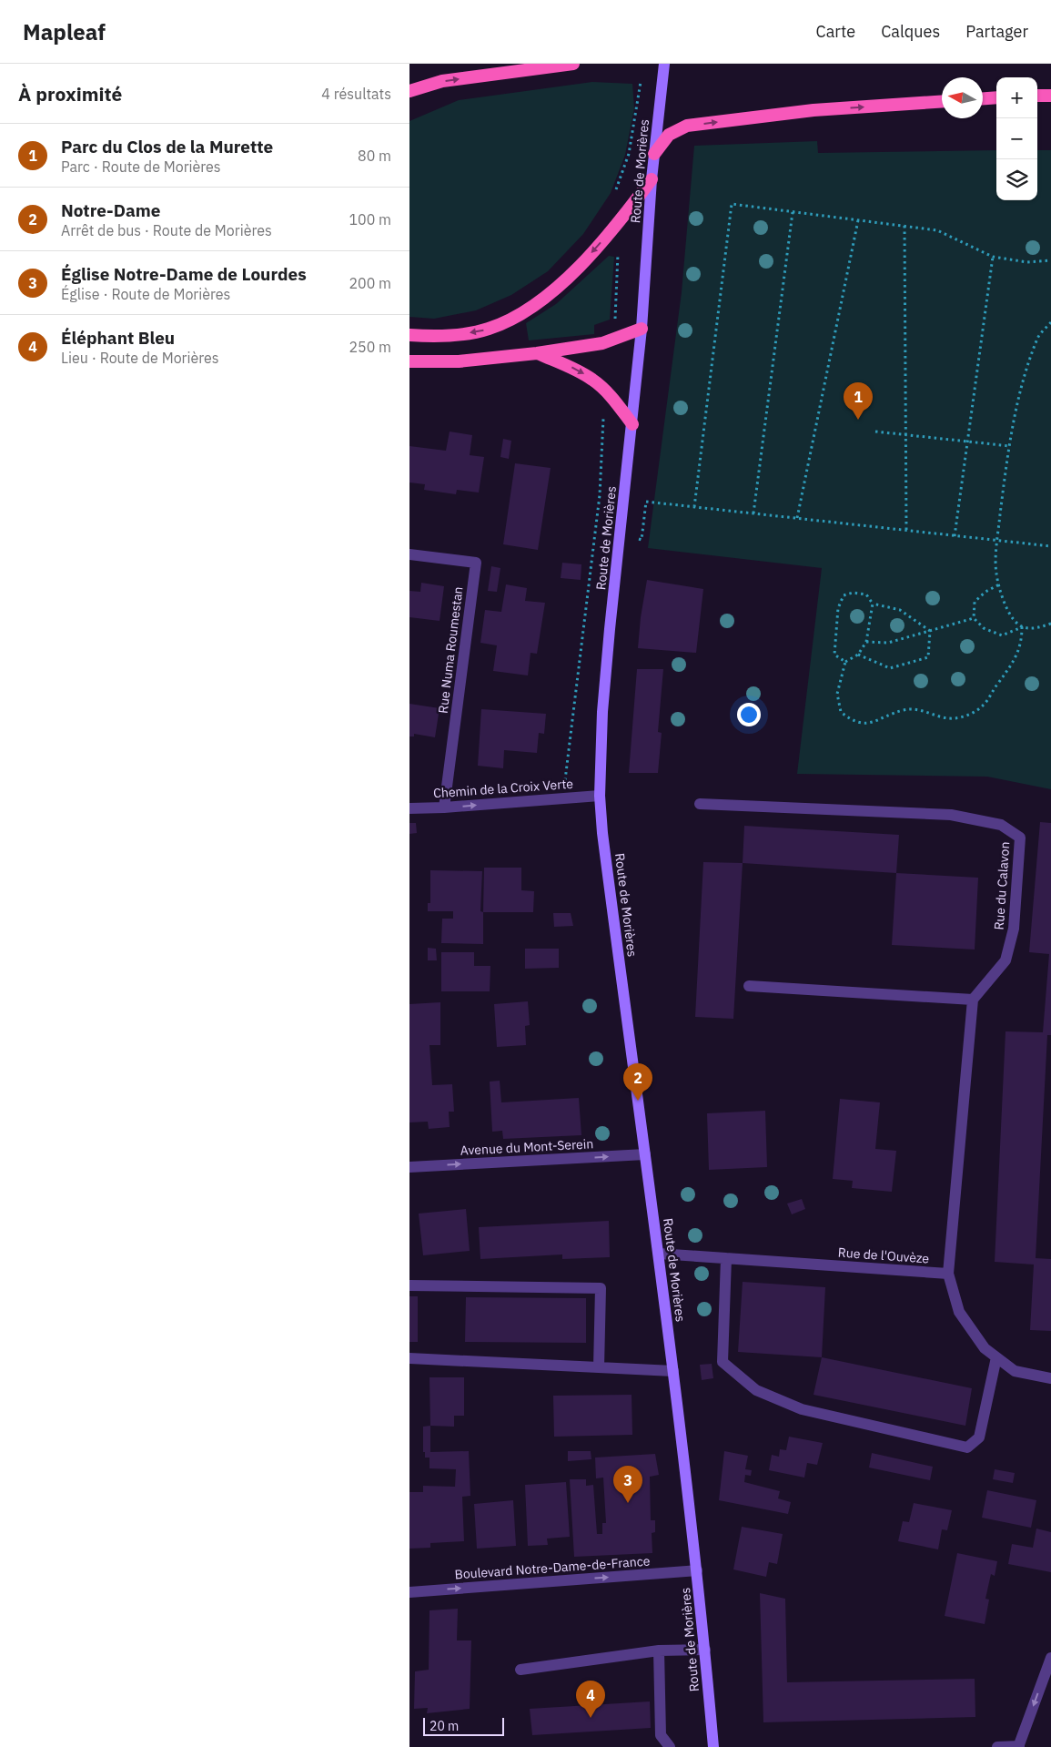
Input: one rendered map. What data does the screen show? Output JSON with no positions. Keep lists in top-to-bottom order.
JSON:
{
  "streets": {
    "main road": ["Route de Morières"],
    "street": [
      "Rue Numa Roumestan",
      "Chemin de la Croix Verte",
      "Rue du Calavon",
      "Avenue du Mont-Serein",
      "Rue de l'Ouvèze",
      "Boulevard Notre-Dame-de-France"
    ]
  },
  "crossings": [
    ["Route de Morières", "Chemin de la Croix Verte"],
    ["Route de Morières", "Avenue du Mont-Serein"],
    ["Route de Morières", "Rue de l'Ouvèze"],
    ["Route de Morières", "Boulevard Notre-Dame-de-France"],
    ["Rue Numa Roumestan", "Chemin de la Croix Verte"]
  ],
  "one_way": ["Chemin de la Croix Verte", "Avenue du Mont-Serein"],
  "scale_bar": "20 m",
  "north": "left",
  "page": {
    "header": "Mapleaf",
    "nav": ["Carte", "Calques", "Partager"],
    "heading": ["À proximité", "4 résultats"],
    "map_buttons": ["+", "−"],
    "list": [
      {
        "mark": "1",
        "name": "Parc du Clos de la Murette",
        "note": "Parc · Route de Morières",
        "value": "80 m"
      },
      {
        "mark": "2",
        "name": "Notre-Dame",
        "note": "Arrêt de bus · Route de Morières",
        "value": "100 m"
      },
      {
        "mark": "3",
        "name": "Église Notre-Dame de Lourdes",
        "note": "Église · Route de Morières",
        "value": "200 m"
      },
      {
        "mark": "4",
        "name": "Éléphant Bleu",
        "note": "Lieu · Route de Morières",
        "value": "250 m"
      }
    ],
    "pins": [
      "1",
      "2",
      "3",
      "4"
    ],
    "scale": "20 m"
  }
}
